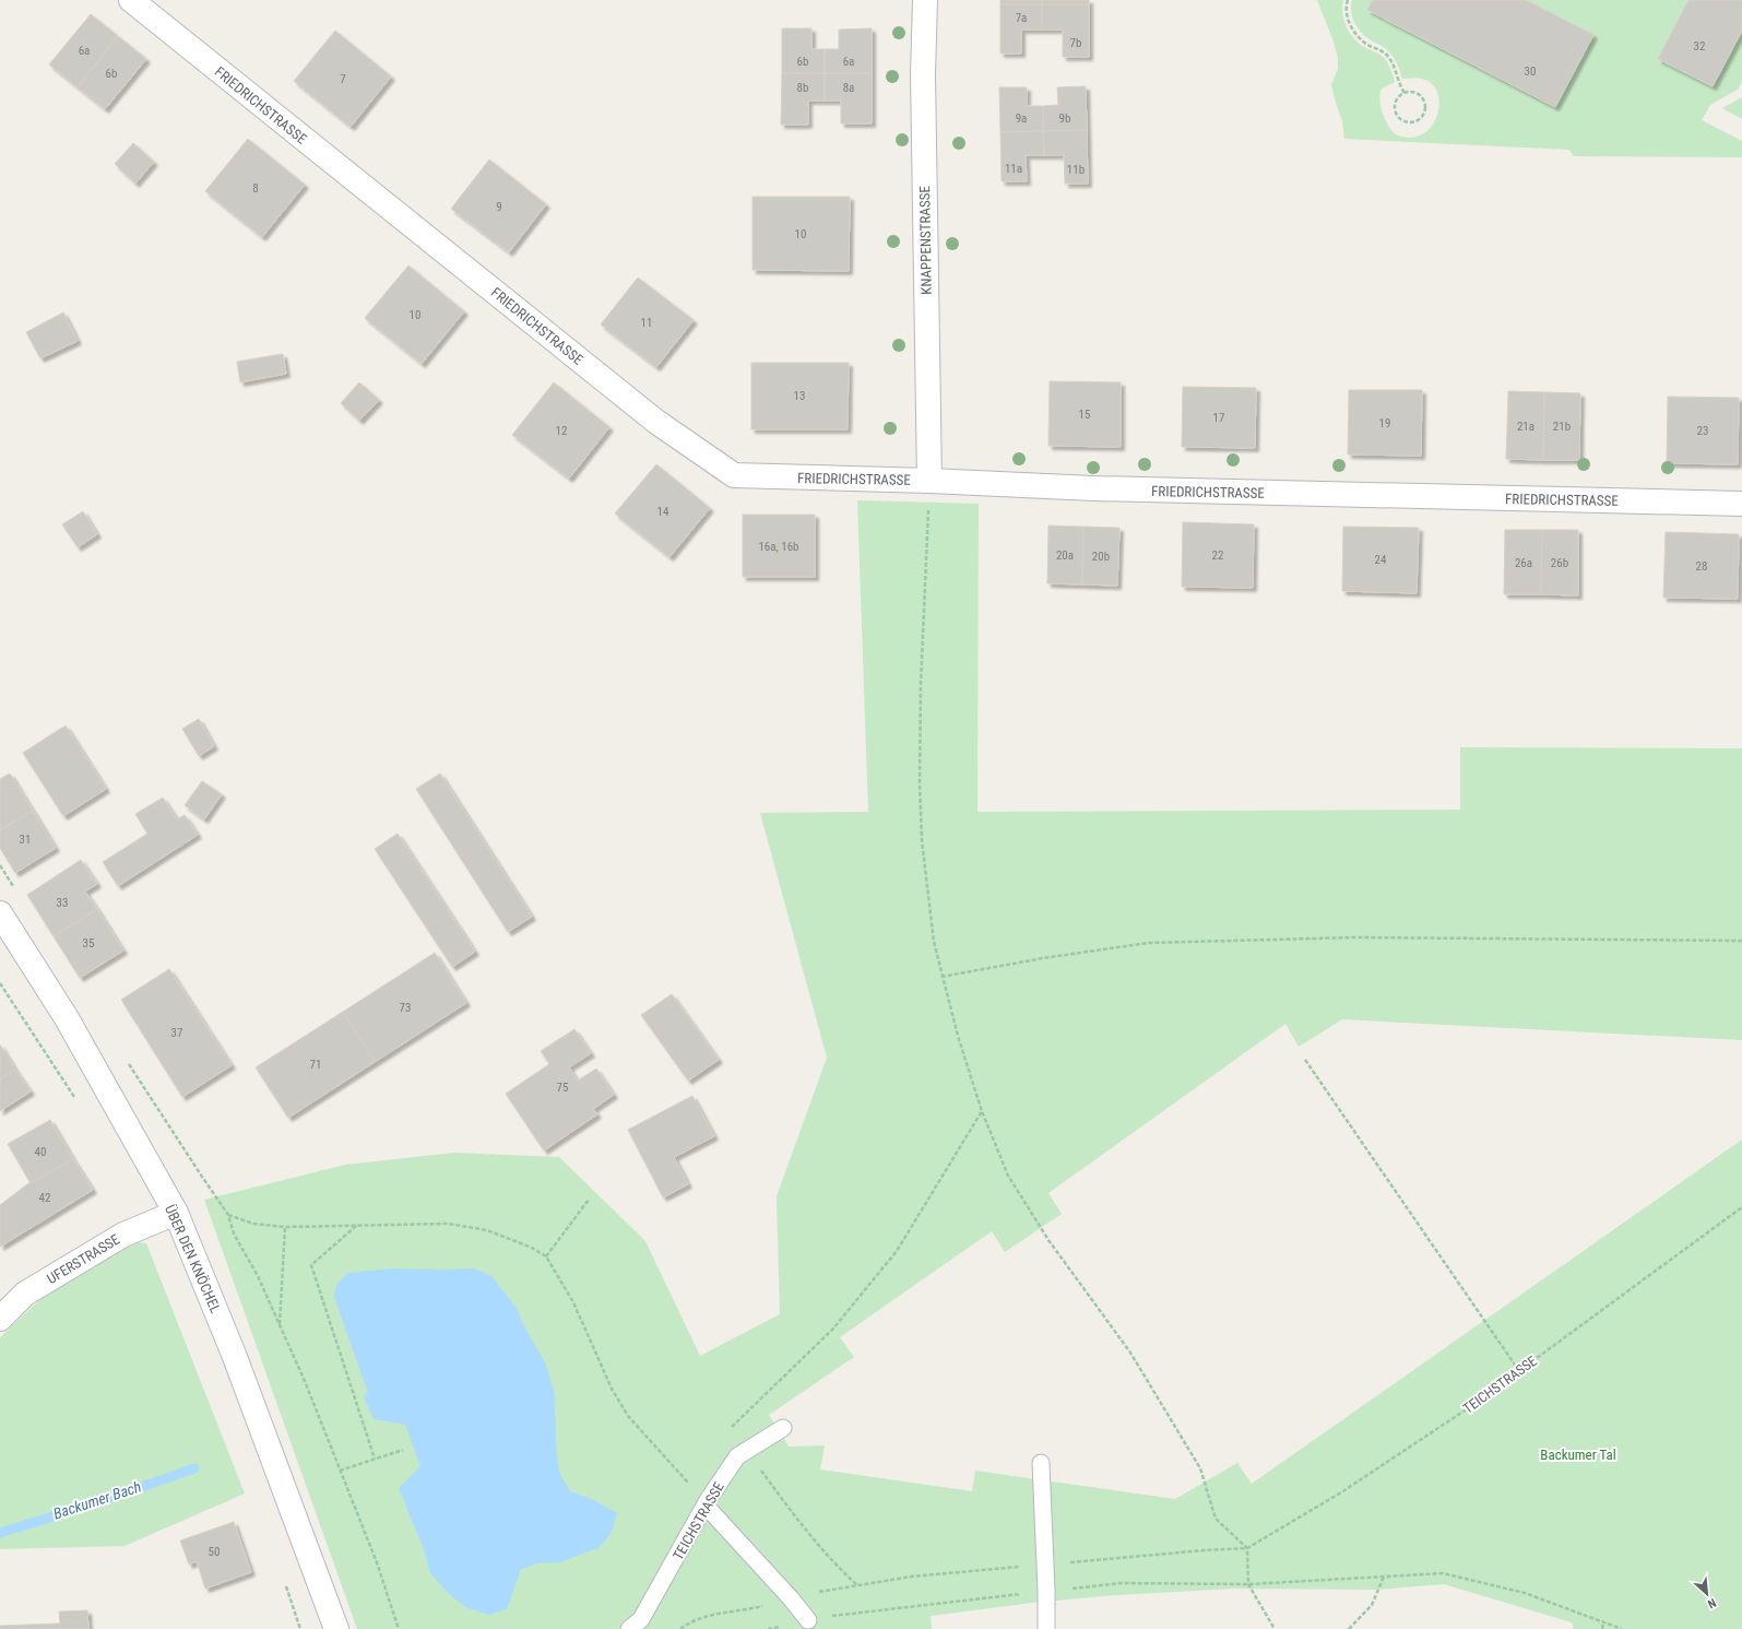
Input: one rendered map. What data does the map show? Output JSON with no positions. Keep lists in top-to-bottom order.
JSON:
{
  "streets": {
    "street": [
      "FRIEDRICHSTRASSE",
      "KNAPPENSTRASSE",
      "UFERSTRASSE",
      "ÜBER DEN KNÖCHEL"
    ],
    "lane": ["TEICHSTRASSE"]
  },
  "crossings": [
    ["FRIEDRICHSTRASSE", "KNAPPENSTRASSE"],
    ["UFERSTRASSE", "ÜBER DEN KNÖCHEL"]
  ],
  "water": ["Backumer Bach"],
  "parks": ["Backumer Tal"],
  "house_numbers": [
    "7a",
    "7b",
    "32",
    "6a",
    "6b",
    "6a",
    "30",
    "6b",
    "7",
    "8b",
    "8a",
    "9a",
    "9b",
    "11a",
    "11b",
    "8",
    "9",
    "10",
    "10",
    "11",
    "13",
    "15",
    "17",
    "19",
    "21a",
    "21b",
    "12",
    "23",
    "14",
    "16a, 16b",
    "20a",
    "22",
    "20b",
    "24",
    "26a",
    "26b",
    "28",
    "31",
    "33",
    "35",
    "73",
    "37",
    "71",
    "75",
    "40",
    "42",
    "50"
  ],
  "north": "bottom right"
}
